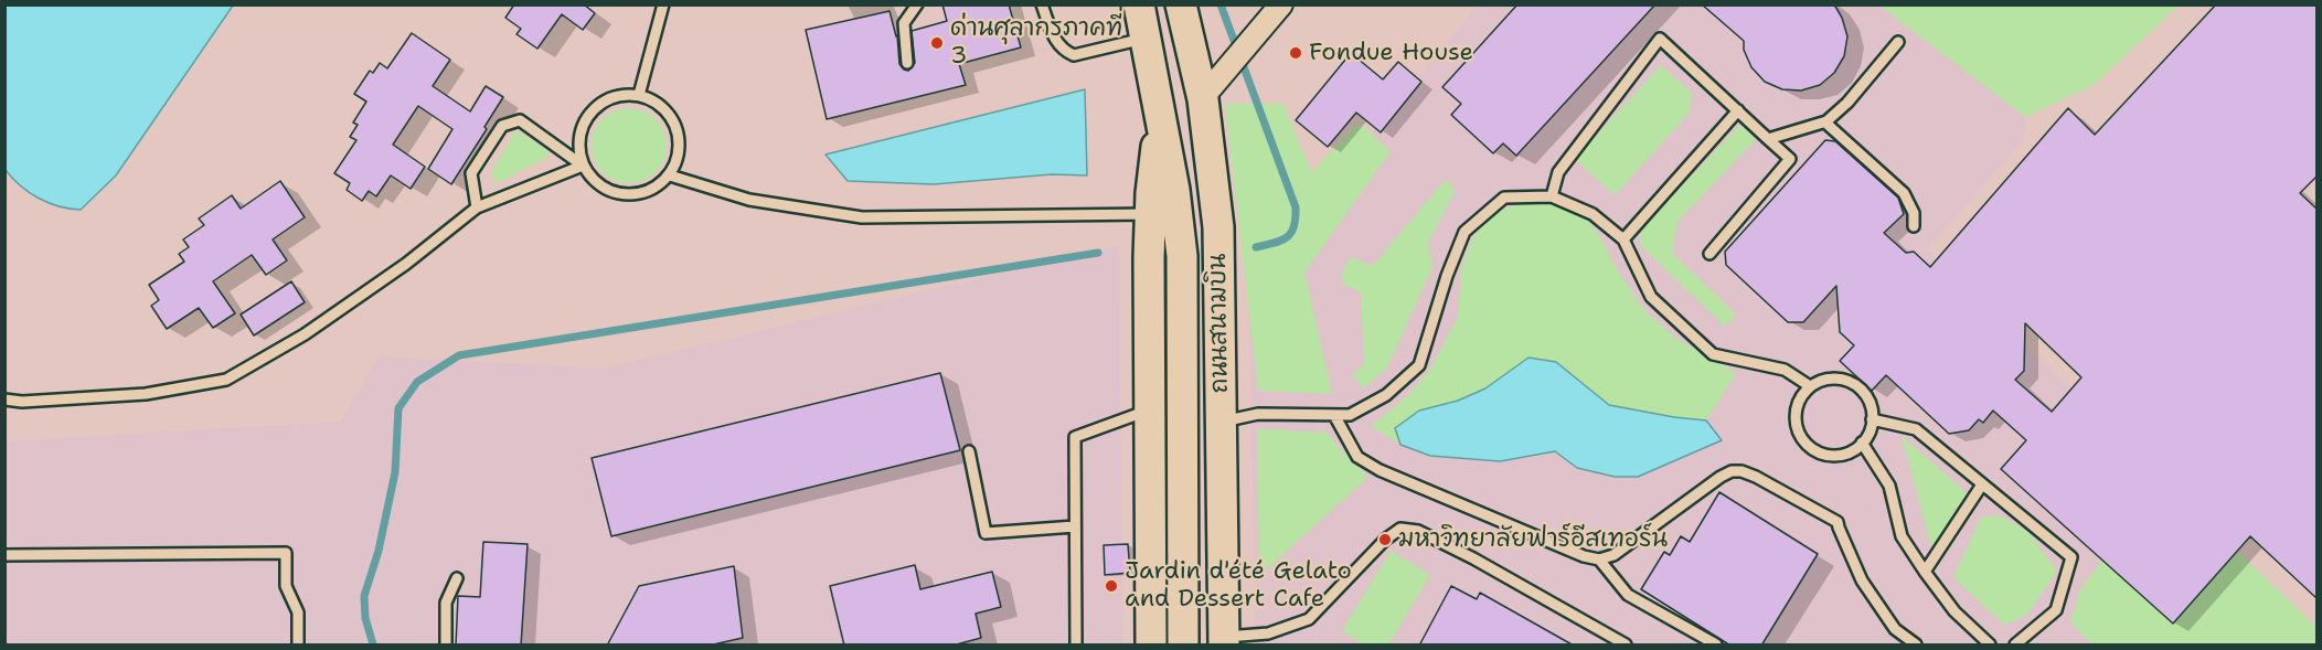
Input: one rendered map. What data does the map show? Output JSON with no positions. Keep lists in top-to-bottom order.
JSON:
{
  "streets": {
    "main road": ["ถนนสนามบิน"]
  },
  "places": [
    "ด่านศุลากรภาคที่ 3",
    "Fondue House",
    "มหาวิทยาลัยฟาร์อีสเทอร์น",
    "Jardin d'été Gelato and Dessert Cafe"
  ]
}
